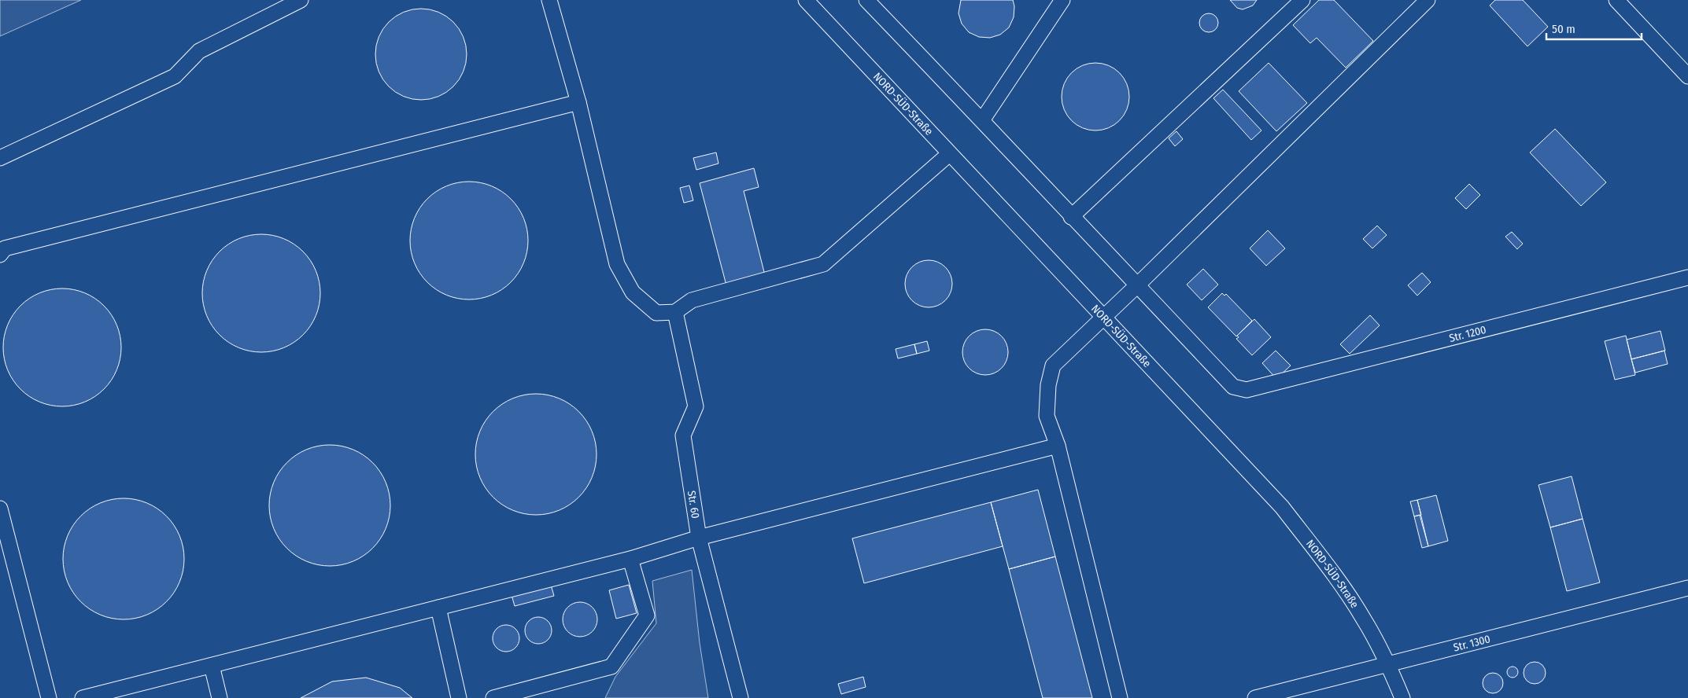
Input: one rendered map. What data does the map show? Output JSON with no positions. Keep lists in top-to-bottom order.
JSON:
{
  "streets": {
    "lane": [
      "NORD-SÜD-Straße",
      "Str. 1200",
      "Str. 60",
      "Str. 1300"
    ]
  },
  "crossings": [
    ["NORD-SÜD-Straße", "Str. 1300"]
  ],
  "scale_bar": "50 m"
}
